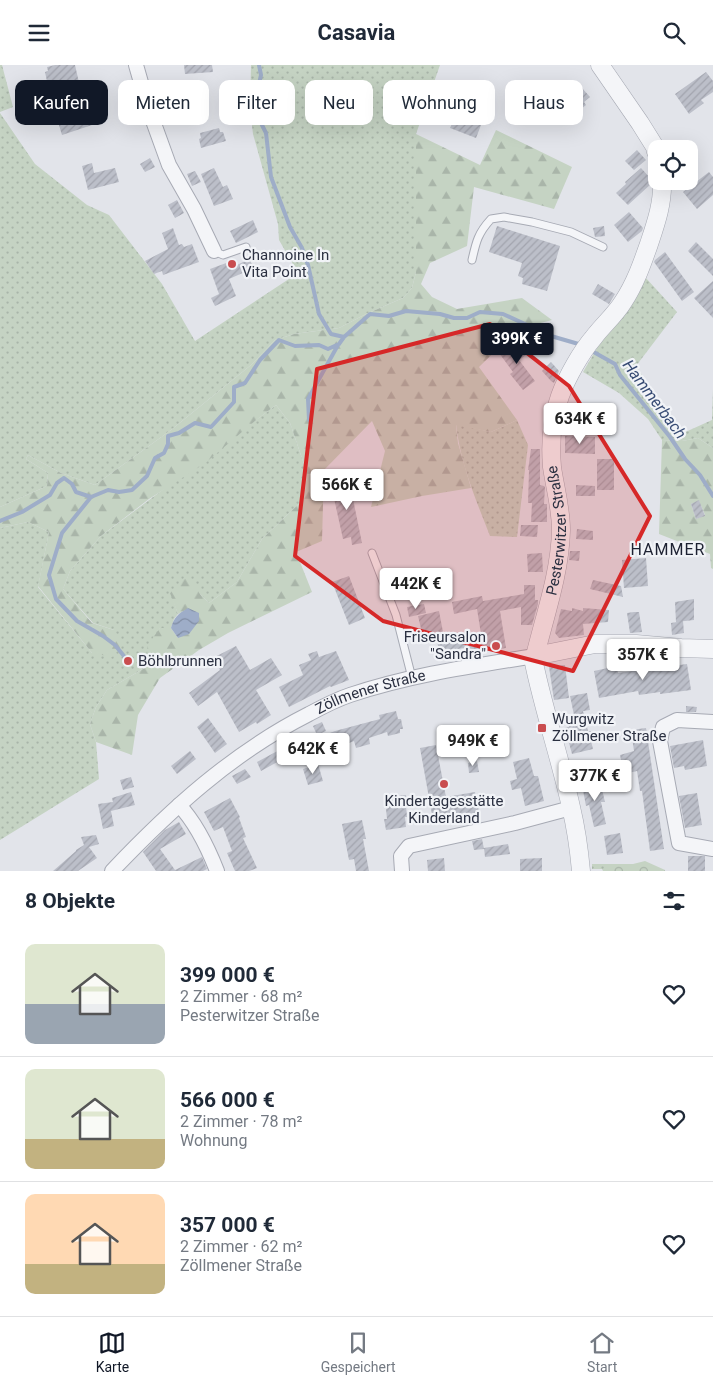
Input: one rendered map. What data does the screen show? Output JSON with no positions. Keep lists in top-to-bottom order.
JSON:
{
  "streets": {
    "street": ["Pesterwitzer Straße", "Zöllmener Straße"]
  },
  "crossings": [
    ["Pesterwitzer Straße", "Zöllmener Straße"]
  ],
  "districts": ["HAMMER"],
  "water": ["Hammerbach"],
  "places": {
    "other": [
      "Channoine In Vita Point",
      "Friseursalon \"Sandra\"",
      "Böhlbrunnen",
      "Kindertagesstätte Kinderland"
    ],
    "transit": ["Wurgwitz Zöllmener Straße"]
  },
  "page": {
    "header": "Casavia",
    "chip": [
      "Kaufen",
      "Mieten",
      "Filter",
      "Neu",
      "Wohnung",
      "Haus"
    ],
    "price": [
      "399K €",
      "634K €",
      "566K €",
      "442K €",
      "357K €",
      "949K €",
      "642K €",
      "377K €"
    ],
    "heading": "8 Objekte",
    "list": [
      {
        "name": "399 000 €",
        "note": "2 Zimmer · 68 m² · Pesterwitzer Straße"
      },
      {
        "name": "566 000 €",
        "note": "2 Zimmer · 78 m² · Wohnung"
      },
      {
        "name": "357 000 €",
        "note": "2 Zimmer · 62 m² · Zöllmener Straße"
      }
    ],
    "tabs": ["Karte", "Gespeichert", "Start"]
  }
}
